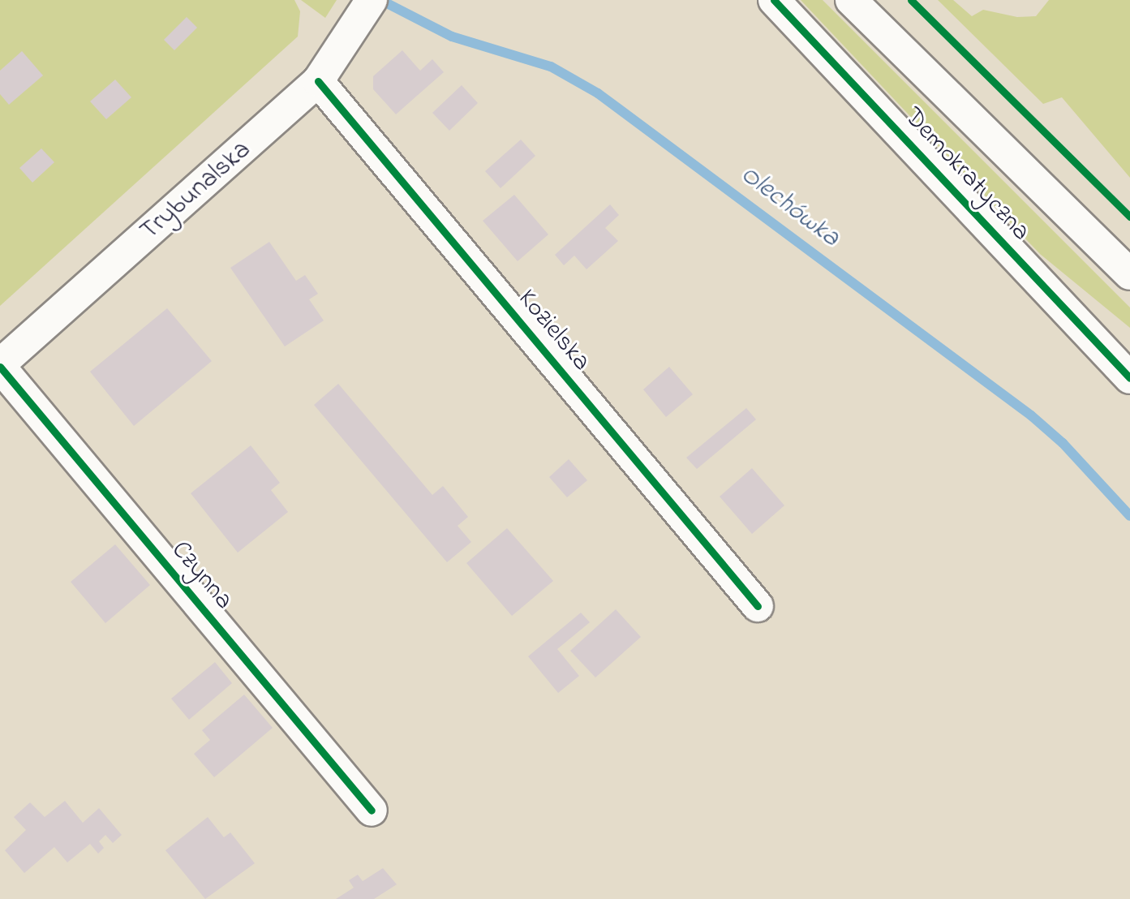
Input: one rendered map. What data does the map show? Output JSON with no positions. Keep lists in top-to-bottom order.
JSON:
{
  "streets": {
    "street": [
      "Demokratyczna",
      "Trybunalska",
      "Kozielska",
      "Czynna"
    ]
  },
  "crossings": [
    ["Trybunalska", "Kozielska"],
    ["Trybunalska", "Czynna"]
  ],
  "water": ["Olechówka"]
}
